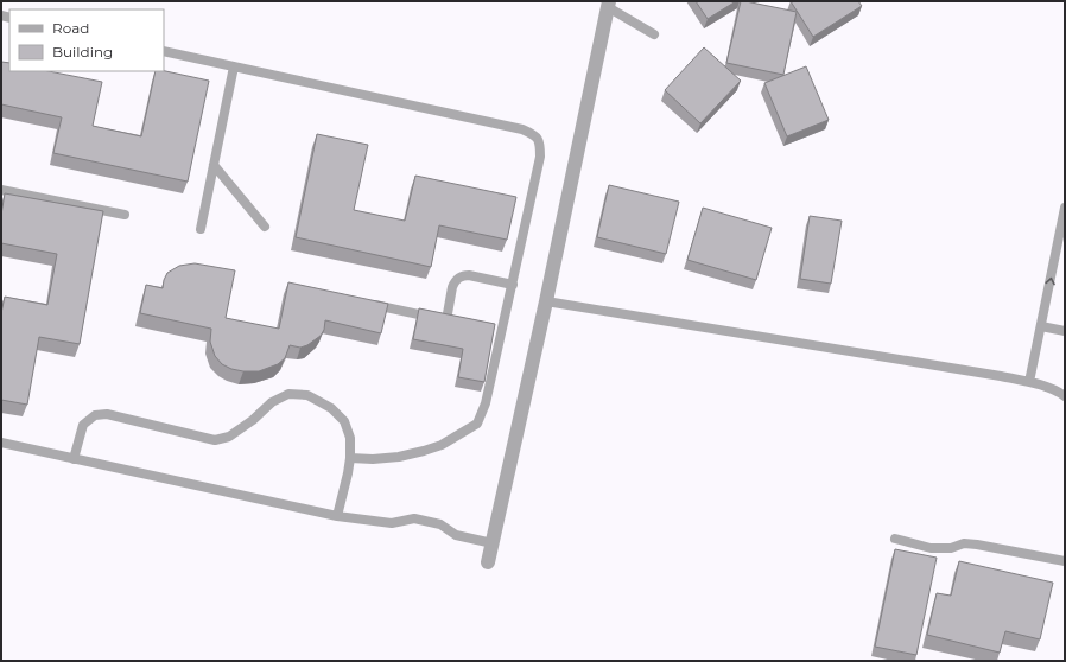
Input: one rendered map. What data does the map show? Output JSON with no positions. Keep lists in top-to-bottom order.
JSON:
{
  "legend": ["Road", "Building"]
}
